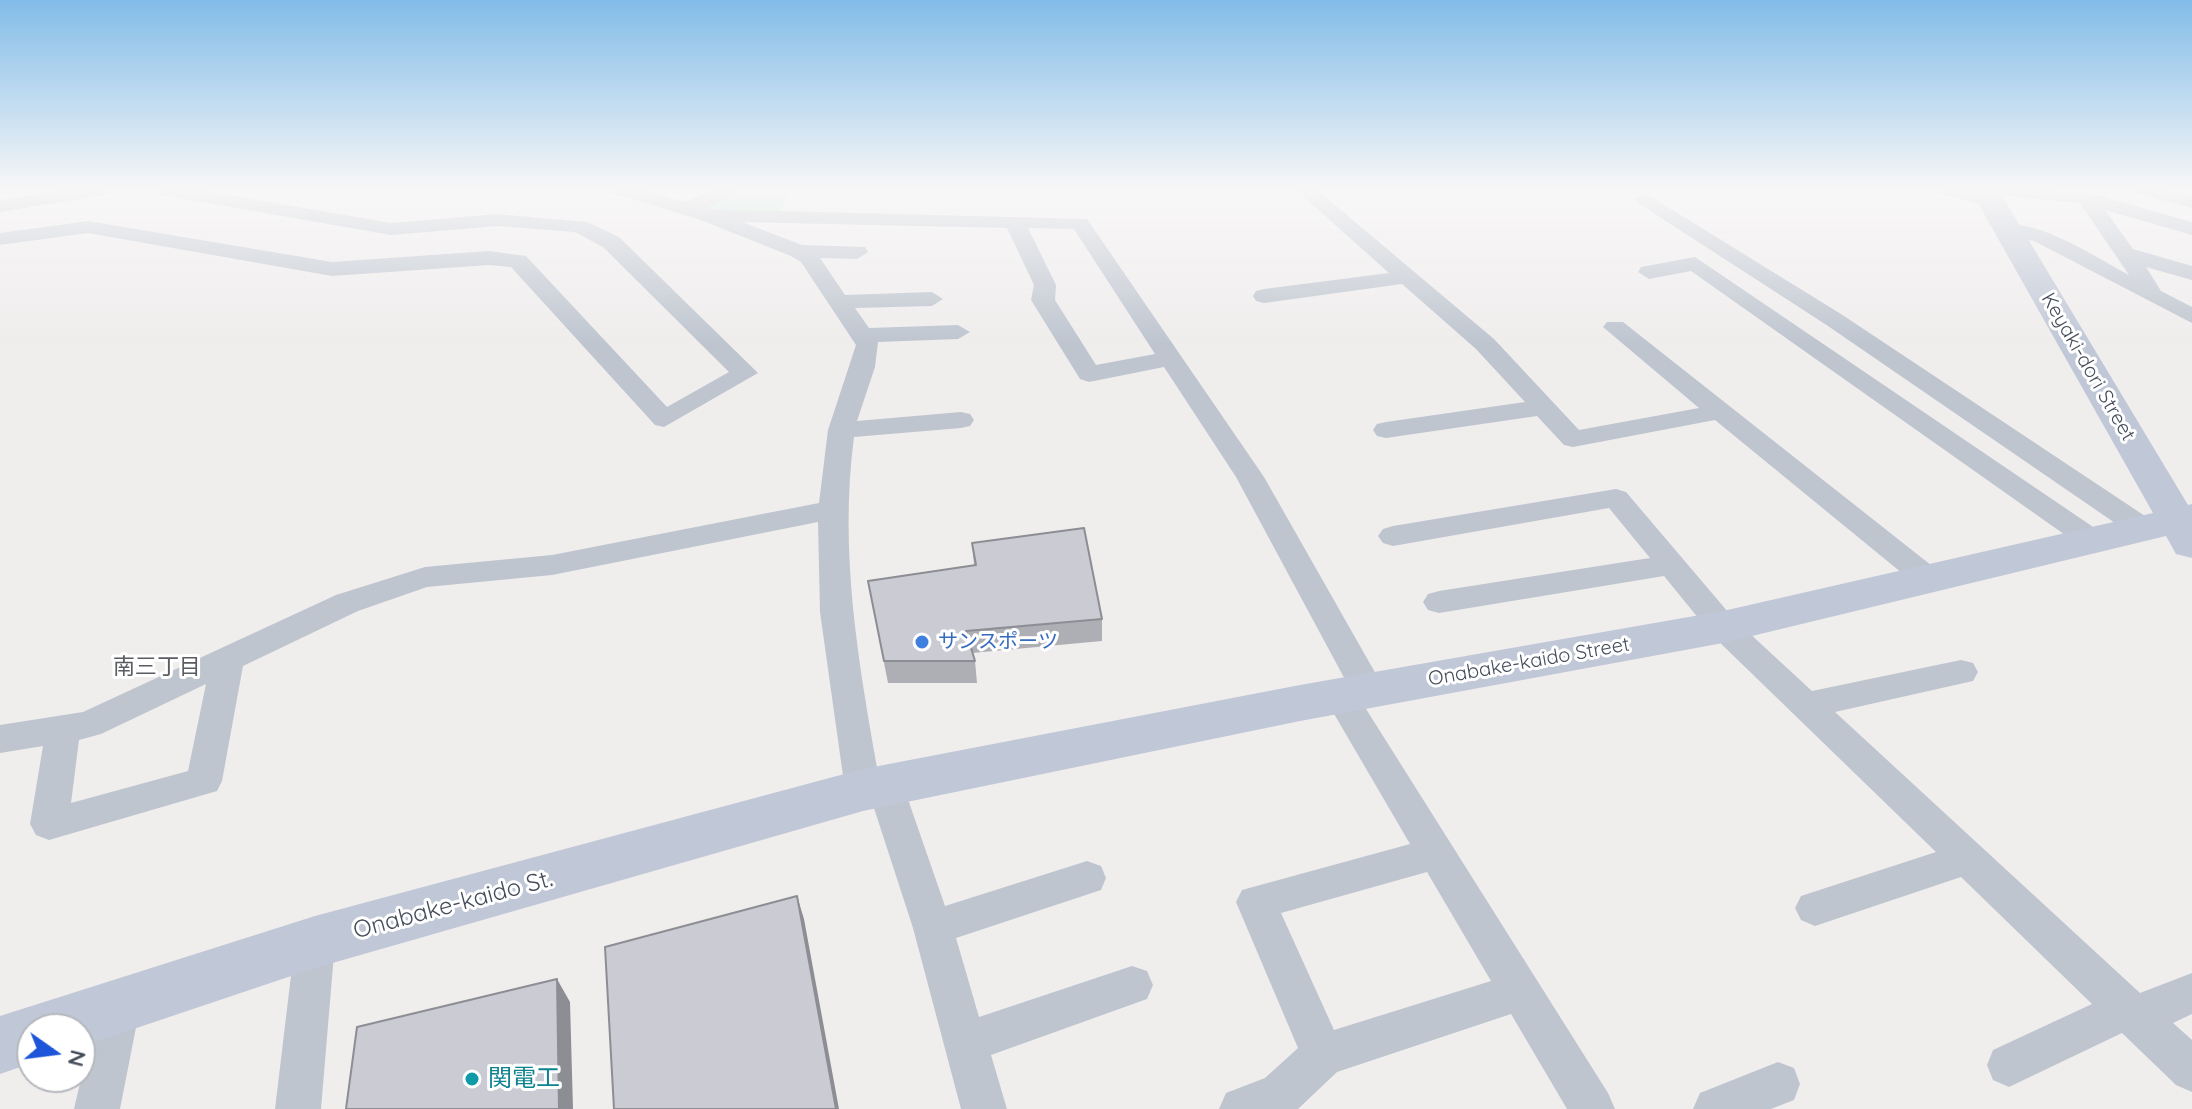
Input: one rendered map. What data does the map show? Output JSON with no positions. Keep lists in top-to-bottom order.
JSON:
{
  "streets": {
    "street": ["Keyaki-dori Street", "Onabake-kaido Street", "Onabake-kaido St."]
  },
  "crossings": [
    ["Keyaki-dori Street", "Onabake-kaido Street"],
    ["Onabake-kaido Street", "Onabake-kaido St."]
  ],
  "districts": ["南三丁目"],
  "places": ["サンスポーツ", "関電工"],
  "north": "right"
}
